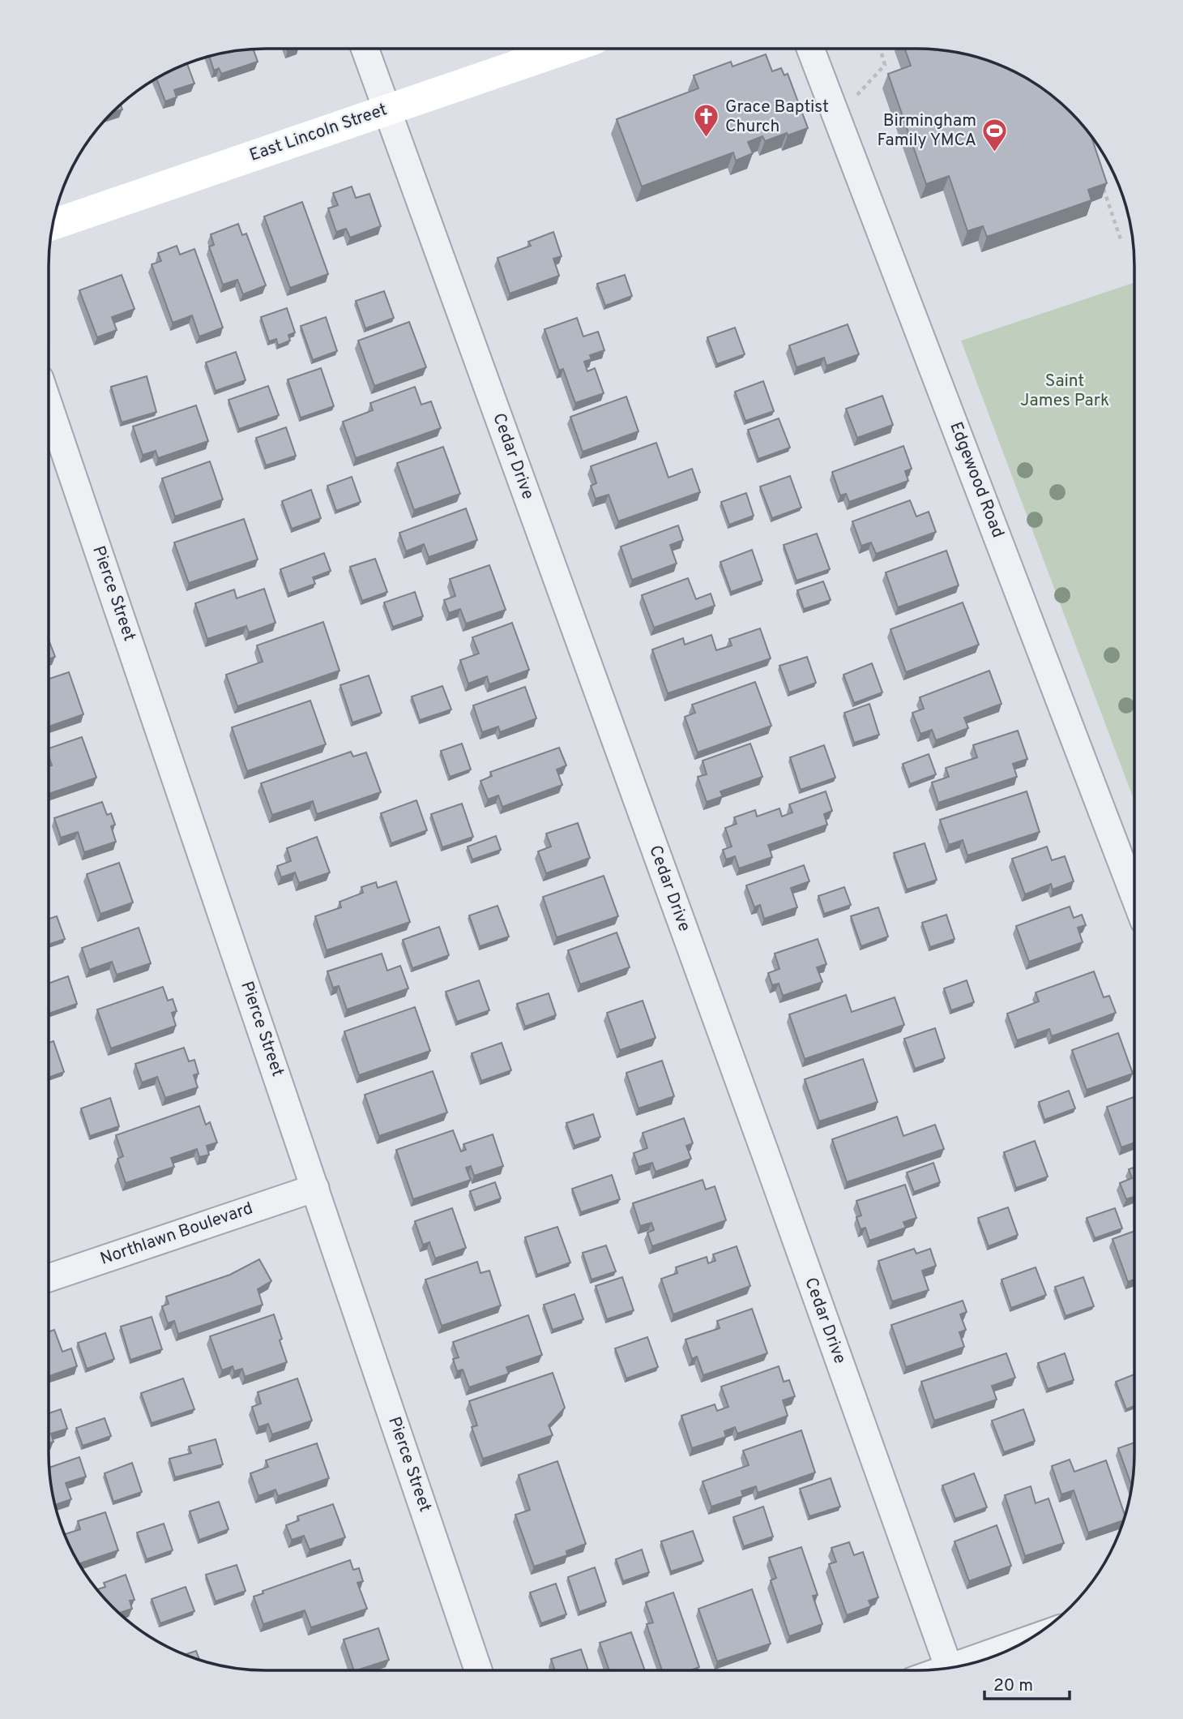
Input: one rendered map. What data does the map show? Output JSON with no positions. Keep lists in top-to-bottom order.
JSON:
{
  "streets": {
    "street": [
      "East Lincoln Street",
      "Cedar Drive",
      "Edgewood Road",
      "Pierce Street",
      "Northlawn Boulevard"
    ]
  },
  "crossings": [
    ["East Lincoln Street", "Cedar Drive"],
    ["Pierce Street", "Northlawn Boulevard"]
  ],
  "parks": ["Saint James Park"],
  "places": {
    "church": ["Grace Baptist Church"],
    "sports": ["Birmingham Family YMCA"]
  },
  "scale_bar": "20 m"
}
